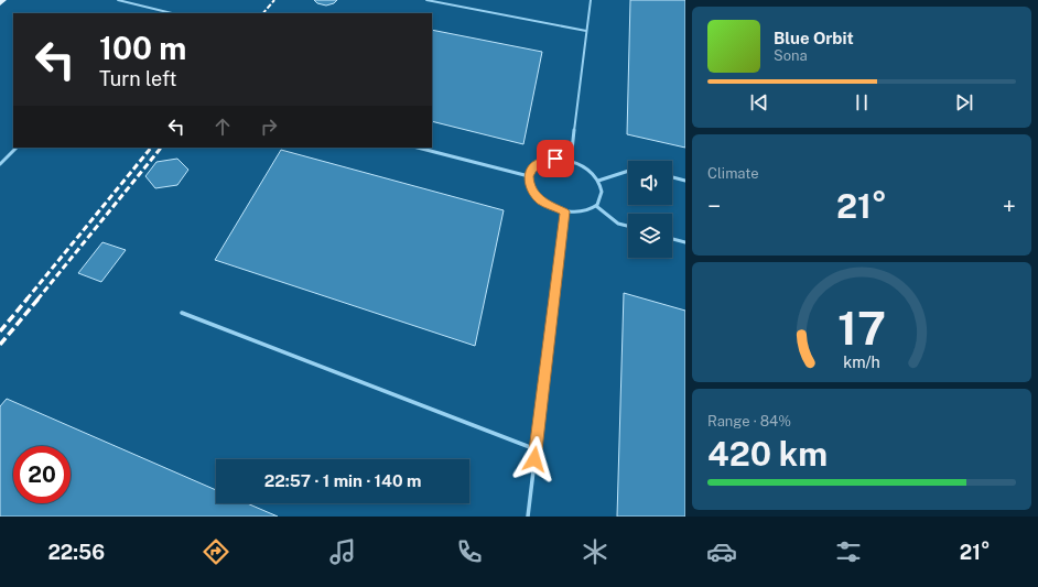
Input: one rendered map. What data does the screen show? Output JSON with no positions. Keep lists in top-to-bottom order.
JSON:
{
  "page": {
    "turn": ["100 m", "Turn left"],
    "song": ["Blue Orbit", "Sona"],
    "tile": [
      "Climate",
      ["Range · 84%", "420 km"]
    ],
    "heat": ["−", "21°", "+"],
    "limit": "20",
    "trip": "22:57 · 1 min · 140 m",
    "tabs": ["22:56", "21°"],
    "gauge": ["17", "km/h"]
  }
}
